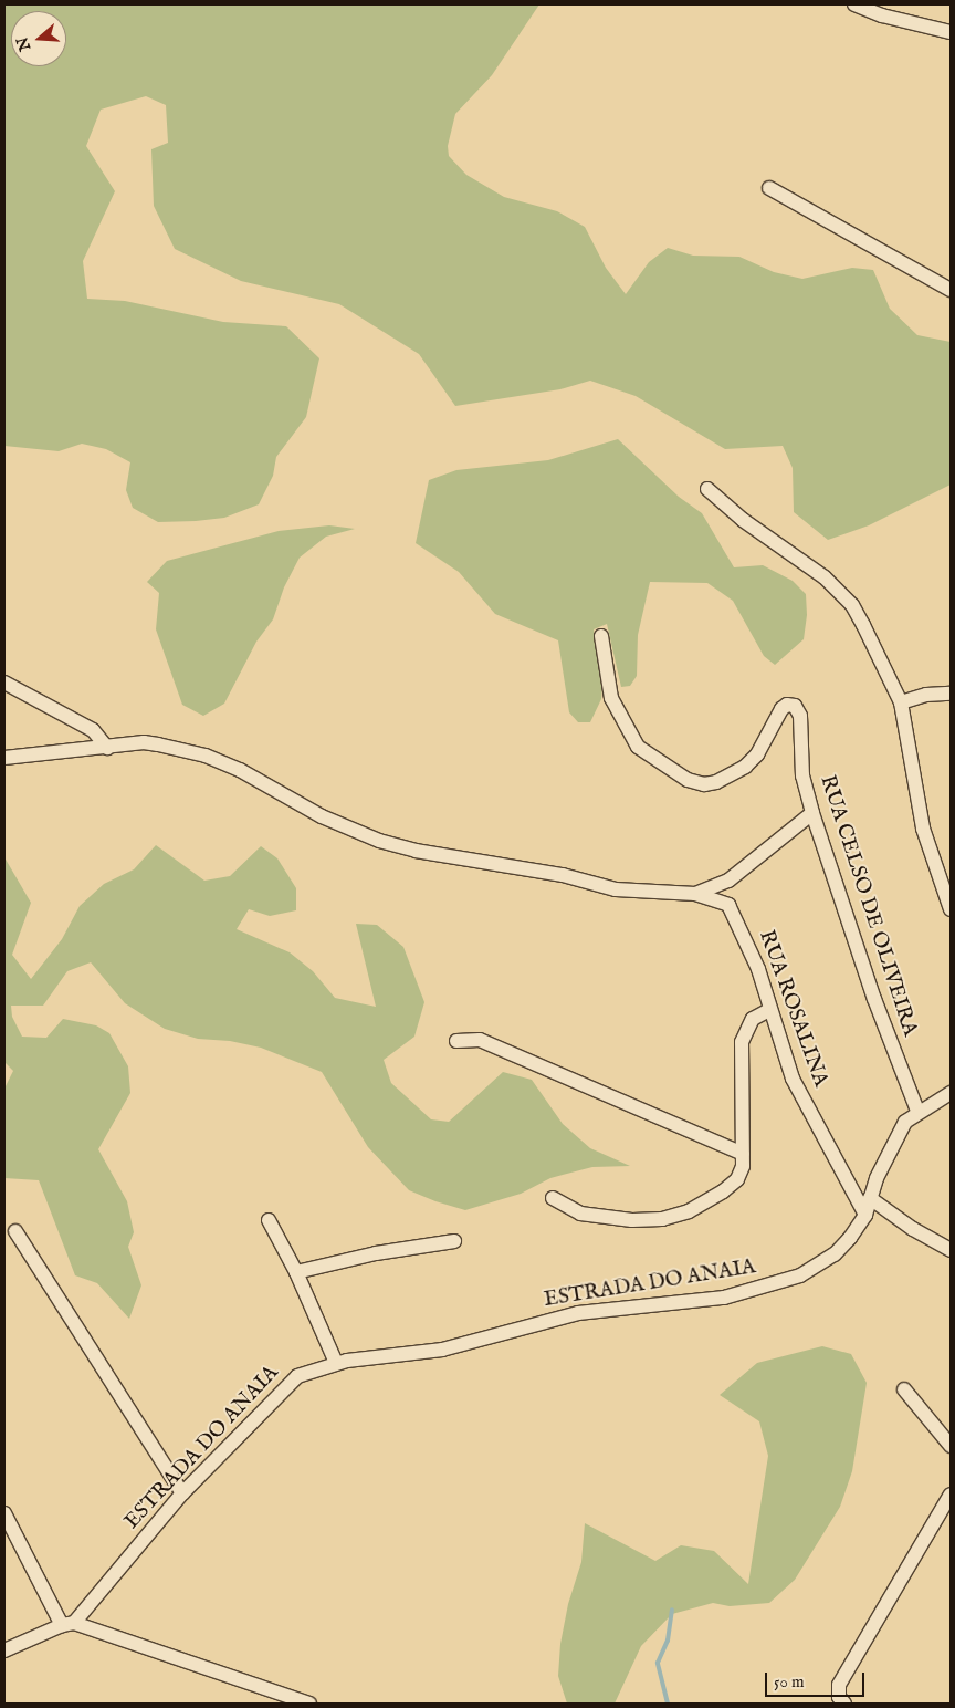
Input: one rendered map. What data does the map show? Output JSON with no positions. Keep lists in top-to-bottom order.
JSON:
{
  "streets": {
    "street": ["RUA CELSO DE OLIVEIRA", "RUA ROSALINA", "ESTRADA DO ANAIA"]
  },
  "crossings": [
    ["RUA CELSO DE OLIVEIRA", "ESTRADA DO ANAIA"],
    ["RUA ROSALINA", "ESTRADA DO ANAIA"]
  ],
  "scale_bar": "50 m",
  "north": "left"
}
